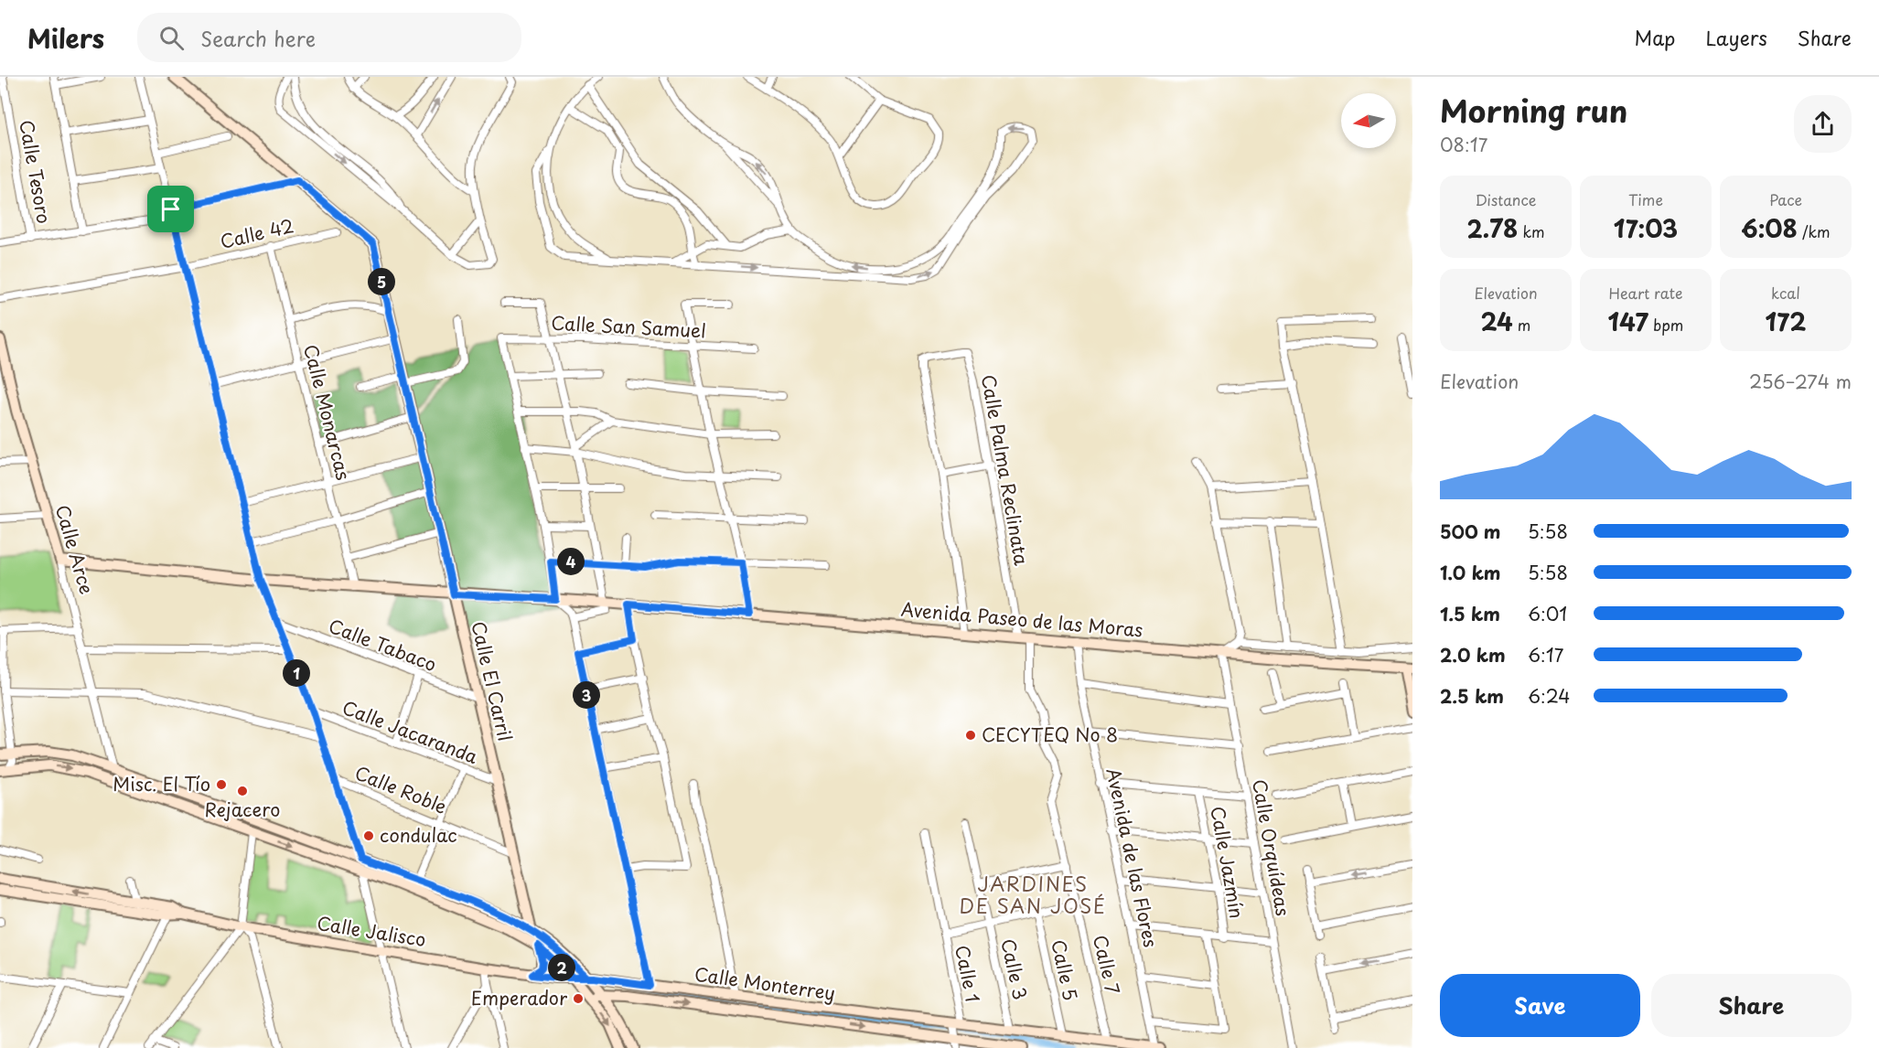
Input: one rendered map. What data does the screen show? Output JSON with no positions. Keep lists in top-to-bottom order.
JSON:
{
  "streets": {
    "main road": [
      "Calle Arce",
      "Avenida Paseo de las Moras",
      "Calle El Carril",
      "Calle Jalisco",
      "Calle Monterrey"
    ],
    "street": [
      "Calle Tesoro",
      "Calle 42",
      "Calle San Samuel",
      "Calle Monarcas",
      "Calle Palma Reclinata",
      "Calle Tabaco",
      "Calle Jacaranda",
      "Calle Roble",
      "Calle Orquídeas",
      "Avenida de las Flores",
      "Calle Jazmín",
      "Calle 7",
      "Calle 3",
      "Calle 5",
      "Calle 1"
    ]
  },
  "crossings": [
    ["Calle 42", "Calle Monarcas"],
    ["Calle Monarcas", "Avenida Paseo de las Moras"],
    ["Calle Palma Reclinata", "Avenida Paseo de las Moras"],
    ["Calle Arce", "Avenida Paseo de las Moras"],
    ["Avenida Paseo de las Moras", "Calle El Carril"],
    ["Avenida Paseo de las Moras", "Calle Orquídeas"],
    ["Avenida Paseo de las Moras", "Avenida de las Flores"],
    ["Avenida Paseo de las Moras", "Calle 7"],
    ["Calle Tabaco", "Calle El Carril"],
    ["Calle El Carril", "Calle Jacaranda"],
    ["Calle El Carril", "Calle Roble"],
    ["Avenida de las Flores", "Calle Jazmín"],
    ["Avenida de las Flores", "Calle Monterrey"],
    ["Calle Jalisco", "Calle Monterrey"],
    ["Calle 7", "Calle Monterrey"],
    ["Calle 3", "Calle Monterrey"],
    ["Calle 5", "Calle Monterrey"],
    ["Calle 1", "Calle Monterrey"]
  ],
  "districts": ["JARDINES DE SAN JOSÉ"],
  "places": [
    "CECYTEQ No 8",
    "Misc. El Tío",
    "Rejacero",
    "condulac",
    "Emperador"
  ],
  "north": "left",
  "page": {
    "header": "Milers",
    "search": "Search here",
    "nav": ["Map", "Layers", "Share"],
    "heading": ["Morning run", "08:17"],
    "stats": [
      ["Distance", "2.78 km"],
      ["Time", "17:03"],
      ["Pace", "6:08 /km"],
      ["Elevation", "24 m"],
      ["Heart rate", "147 bpm"],
      ["kcal", "172"]
    ],
    "pins": [
      "5",
      "4",
      "1",
      "3",
      "2"
    ],
    "chart": ["Elevation", "256–274 m"],
    "list": [
      {
        "name": "500 m",
        "note": "5:58"
      },
      {
        "name": "1.0 km",
        "note": "5:58"
      },
      {
        "name": "1.5 km",
        "note": "6:01"
      },
      {
        "name": "2.0 km",
        "note": "6:17"
      },
      {
        "name": "2.5 km",
        "note": "6:24"
      }
    ],
    "buttons": ["Save", "Share"]
  }
}
